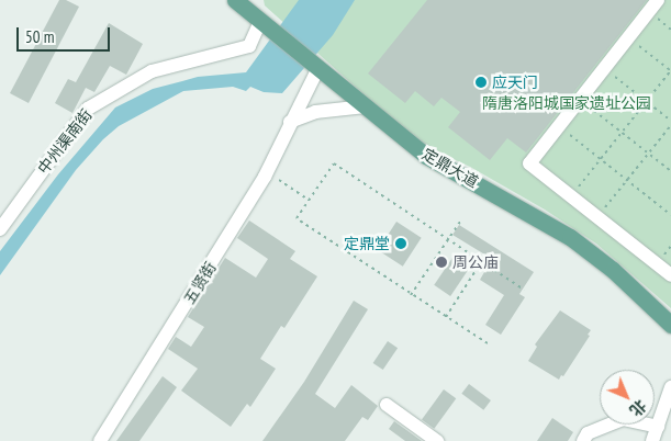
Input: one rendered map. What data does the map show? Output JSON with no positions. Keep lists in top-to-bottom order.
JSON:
{
  "streets": {
    "main road": ["定鼎大道"],
    "street": ["中州渠南街", "五贤街"]
  },
  "crossings": [
    ["中州渠南街", "定鼎大道"],
    ["定鼎大道", "五贤街"]
  ],
  "parks": ["隋唐洛阳城国家遗址公园"],
  "places": ["应天门", "定鼎堂", "周公庙"],
  "scale_bar": "50 m",
  "north": "bottom right"
}
